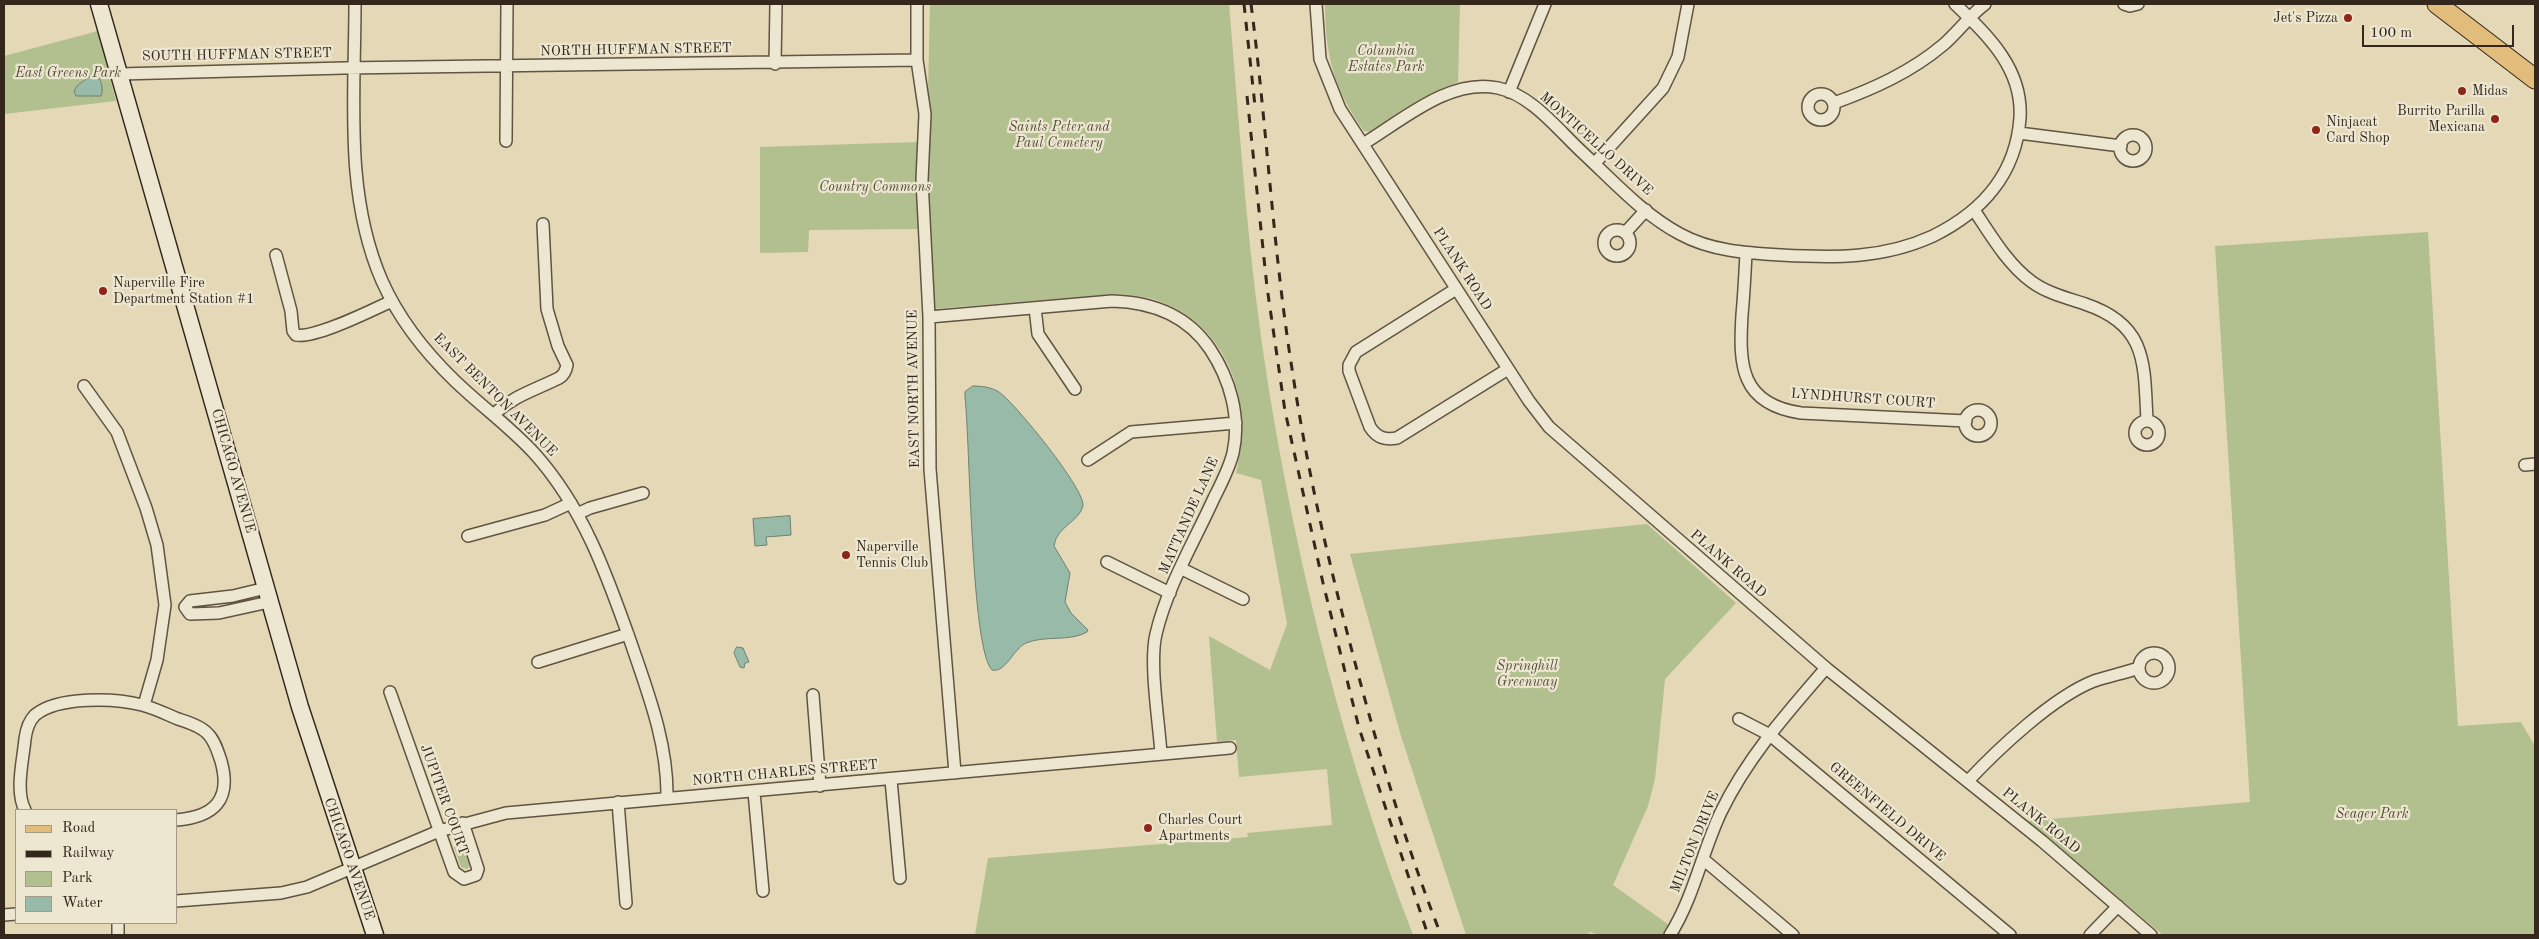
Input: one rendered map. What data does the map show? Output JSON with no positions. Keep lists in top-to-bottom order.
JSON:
{
  "streets": {
    "main road": ["CHICAGO AVENUE"],
    "street": [
      "NORTH HUFFMAN STREET",
      "SOUTH HUFFMAN STREET",
      "MONTICELLO DRIVE",
      "PLANK ROAD",
      "EAST NORTH AVENUE",
      "EAST BENTON AVENUE",
      "LYNDHURST COURT",
      "MATTANDE LANE",
      "NORTH CHARLES STREET",
      "JUPITER COURT",
      "GREENFIELD DRIVE",
      "MILTON DRIVE"
    ]
  },
  "crossings": [
    ["NORTH HUFFMAN STREET", "SOUTH HUFFMAN STREET"],
    ["NORTH HUFFMAN STREET", "EAST NORTH AVENUE"],
    ["NORTH HUFFMAN STREET", "EAST BENTON AVENUE"],
    ["SOUTH HUFFMAN STREET", "EAST BENTON AVENUE"],
    ["SOUTH HUFFMAN STREET", "CHICAGO AVENUE"],
    ["MONTICELLO DRIVE", "PLANK ROAD"],
    ["MONTICELLO DRIVE", "LYNDHURST COURT"],
    ["PLANK ROAD", "MILTON DRIVE"],
    ["EAST NORTH AVENUE", "MATTANDE LANE"],
    ["EAST NORTH AVENUE", "NORTH CHARLES STREET"],
    ["EAST BENTON AVENUE", "NORTH CHARLES STREET"],
    ["CHICAGO AVENUE", "NORTH CHARLES STREET"],
    ["MATTANDE LANE", "NORTH CHARLES STREET"],
    ["NORTH CHARLES STREET", "JUPITER COURT"],
    ["GREENFIELD DRIVE", "MILTON DRIVE"]
  ],
  "parks": [
    "Columbia Estates Park",
    "East Greens Park",
    "Saints Peter and Paul Cemetery",
    "Country Commons",
    "Springhill Greenway",
    "Seager Park"
  ],
  "places": [
    "Jet's Pizza",
    "Midas",
    "Burrito Parilla Mexicana",
    "Ninjacat Card Shop",
    "Naperville Fire Department Station #1",
    "Naperville Tennis Club",
    "Charles Court Apartments"
  ],
  "legend": [
    "Road",
    "Railway",
    "Park",
    "Water"
  ],
  "scale_bar": "100 m"
}
